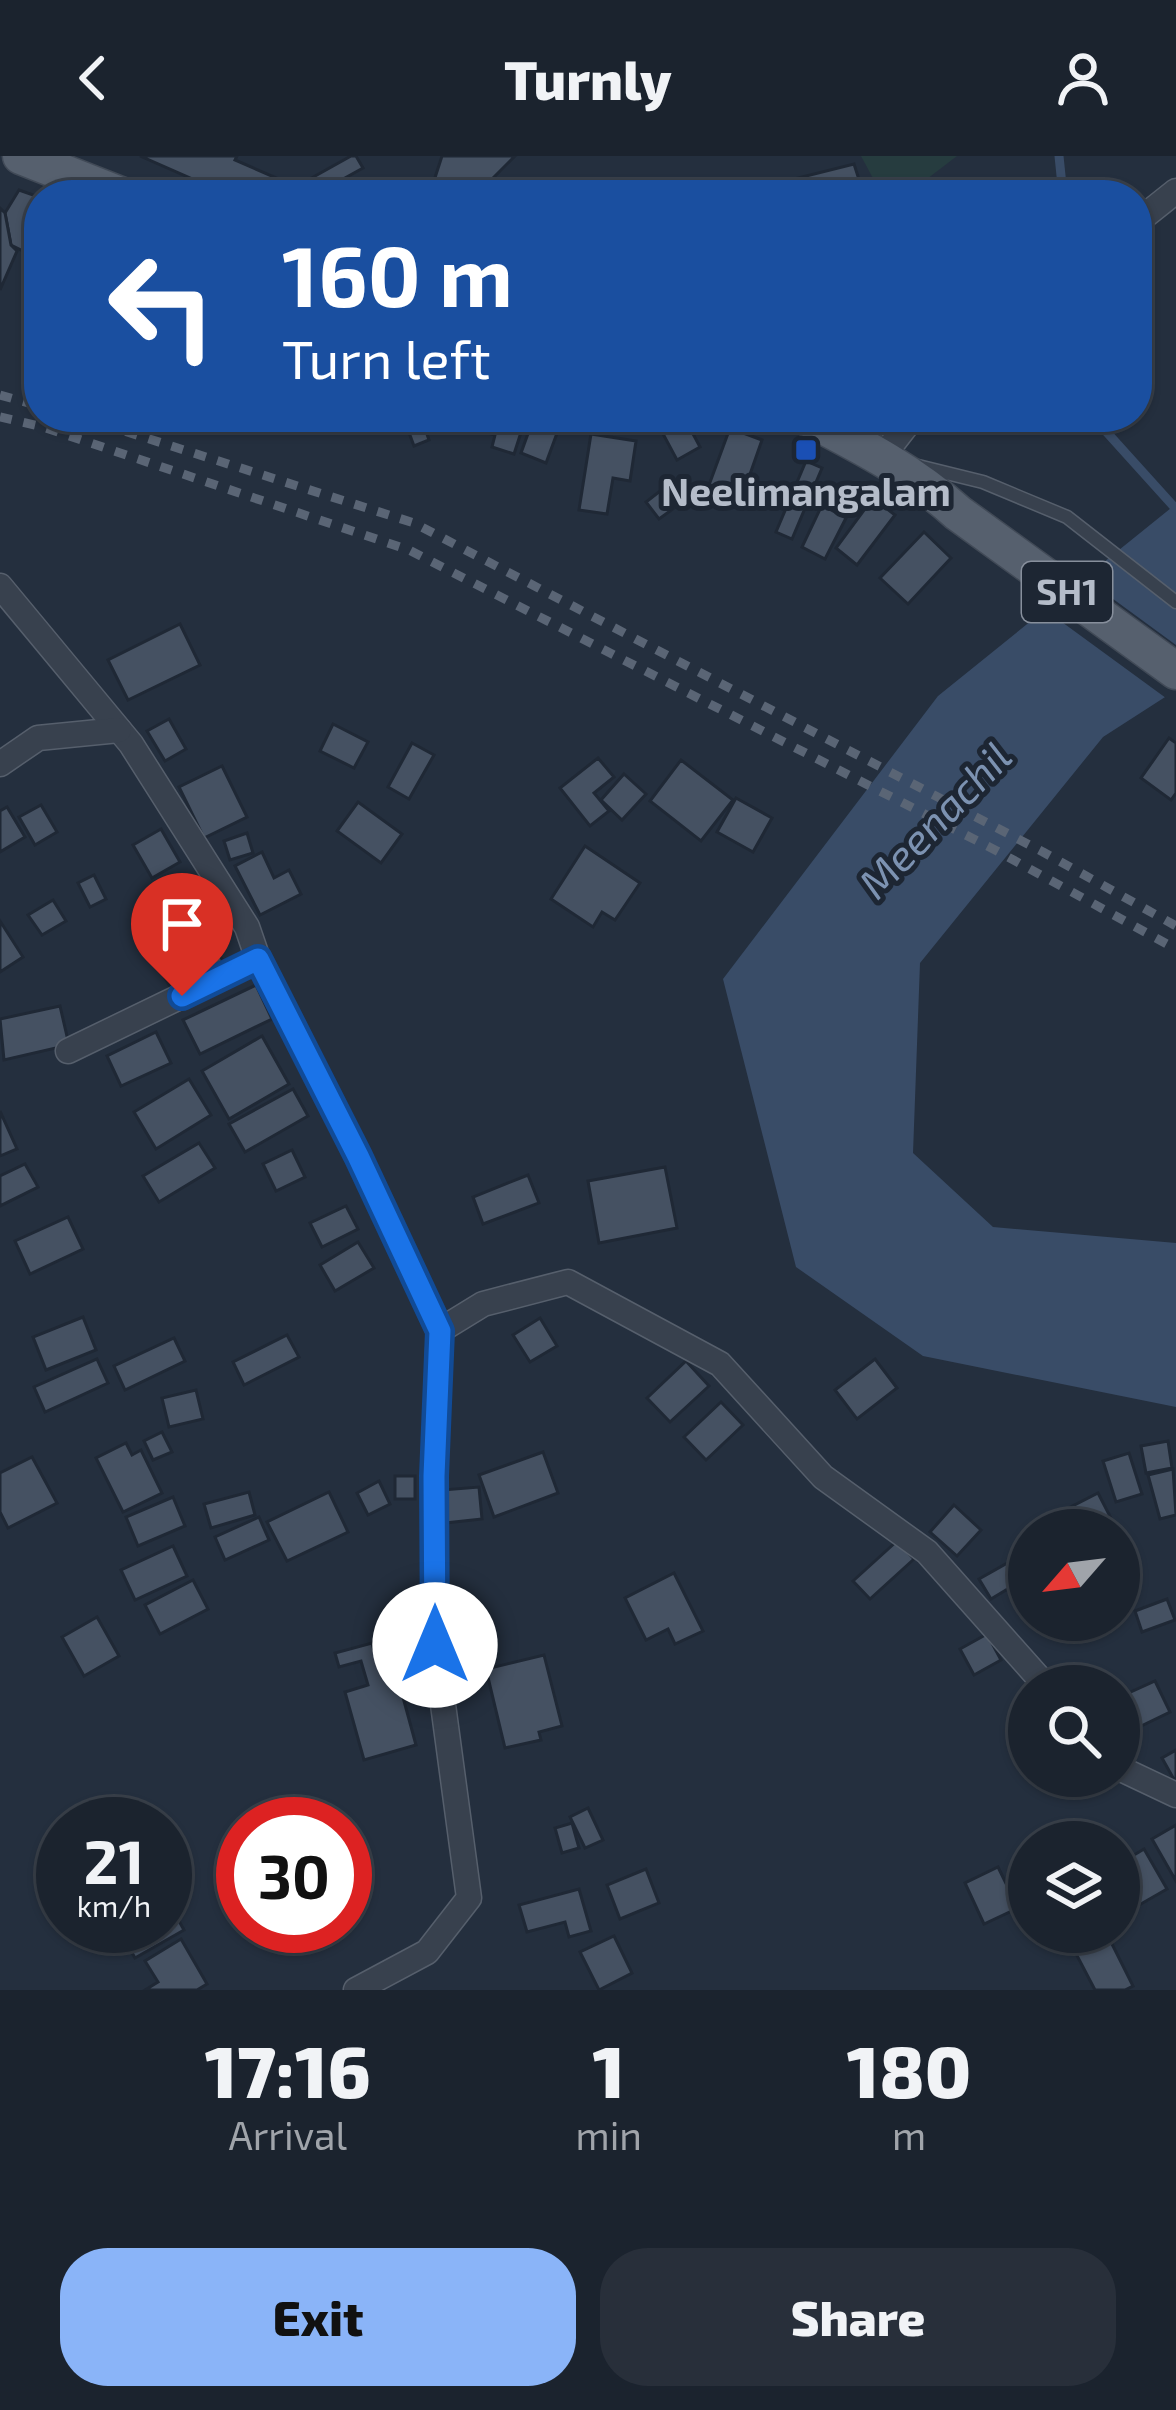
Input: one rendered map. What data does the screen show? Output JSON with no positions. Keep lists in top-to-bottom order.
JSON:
{
  "streets": {
    "main road": ["SH1"]
  },
  "water": ["Meenachil"],
  "places": {
    "transit": ["Neelimangalam"]
  },
  "north": "bottom left",
  "page": {
    "header": "Turnly",
    "turn": ["160 m", "Turn left"],
    "speed": "21 km/h",
    "limit": "30",
    "eta": [
      "17:16",
      "Arrival",
      "1",
      "min",
      "180",
      "m"
    ],
    "buttons": ["Exit", "Share"]
  }
}
